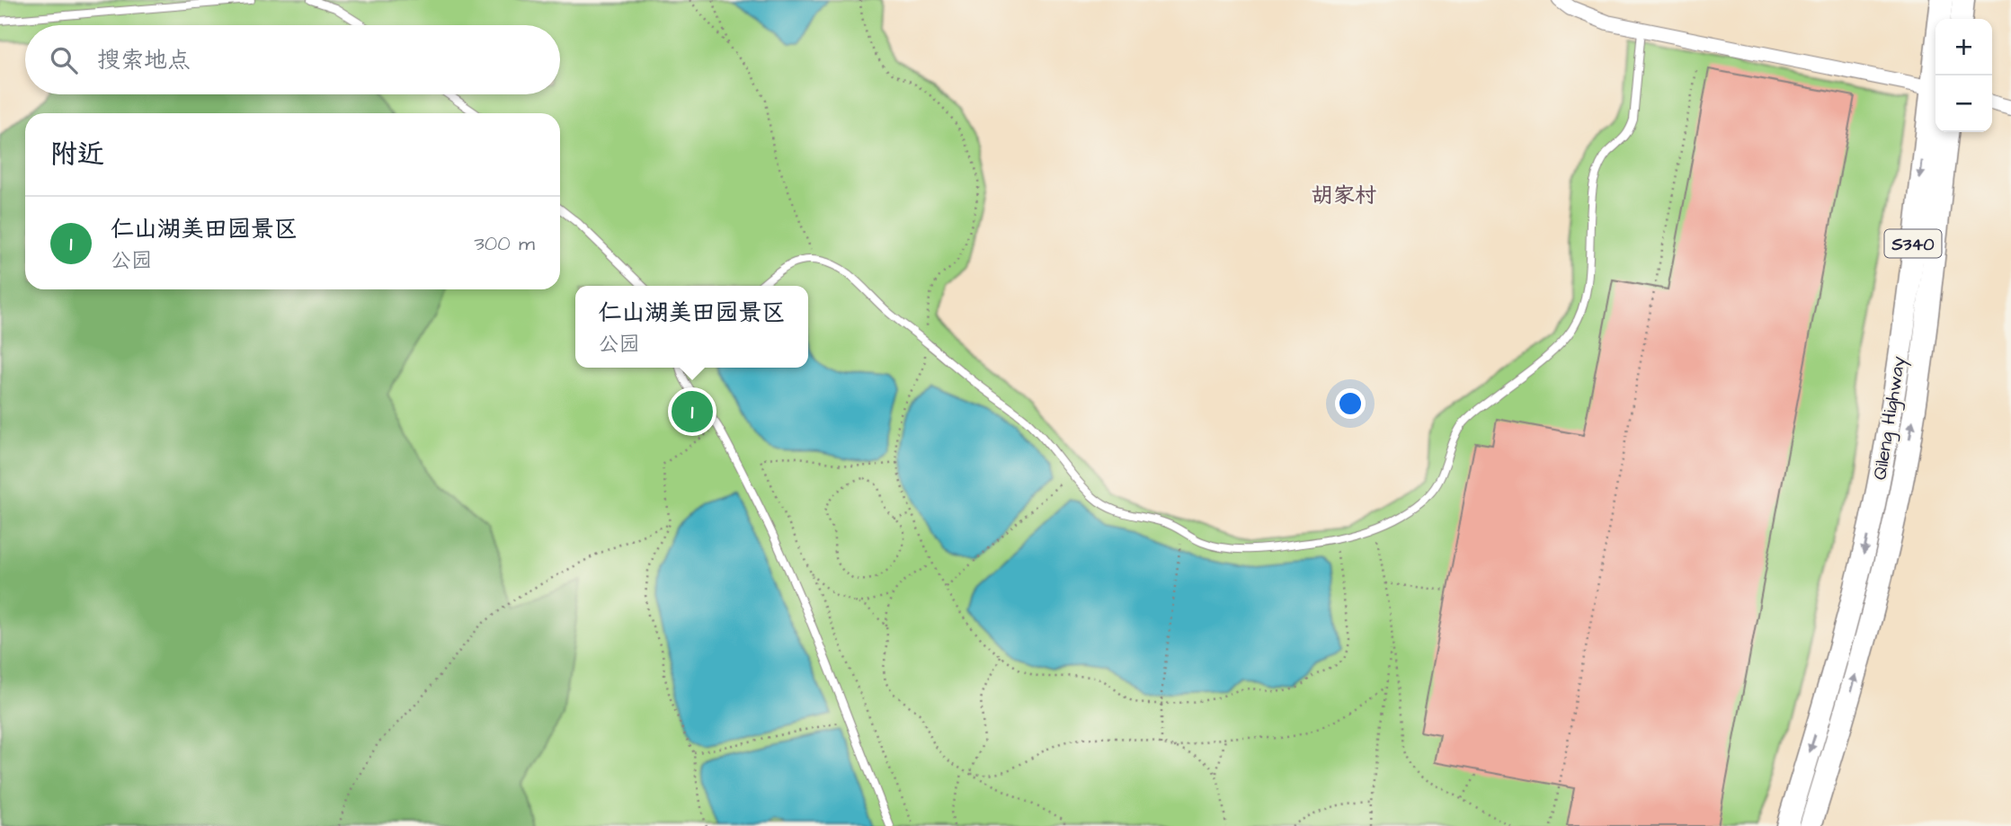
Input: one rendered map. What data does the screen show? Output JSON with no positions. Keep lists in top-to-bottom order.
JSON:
{
  "streets": {
    "main road": ["S340", "Qileng Highway"]
  },
  "districts": ["胡家村"],
  "page": {
    "map_buttons": ["+", "−"],
    "search": "搜索地点",
    "heading": "附近",
    "list": [
      {
        "mark": "1",
        "name": "仁山湖美田园景区",
        "note": "公园",
        "value": "300 m"
      }
    ],
    "popup": ["仁山湖美田园景区", "公园"],
    "pins": "1"
  }
}
